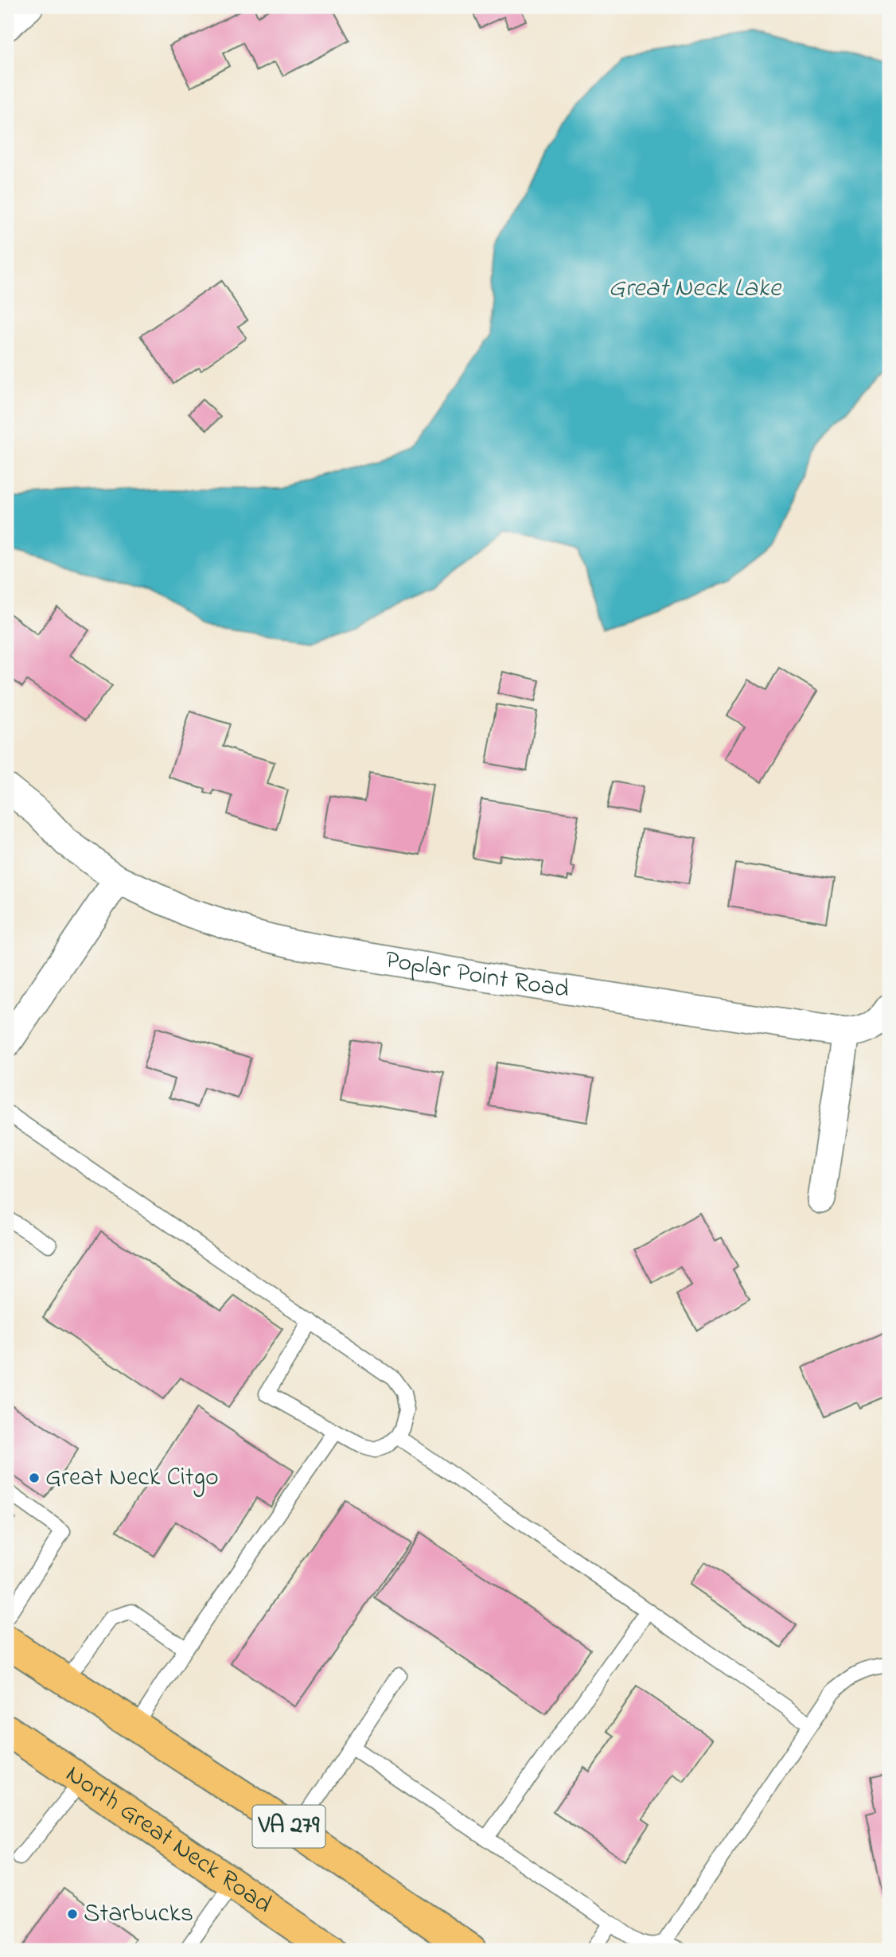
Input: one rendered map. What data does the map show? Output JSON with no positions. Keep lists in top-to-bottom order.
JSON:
{
  "streets": {
    "main road": ["VA 279", "North Great Neck Road"],
    "street": ["Poplar Point Road"]
  },
  "water": ["Great Neck Lake"],
  "places": ["Great Neck Citgo", "Starbucks"]
}
